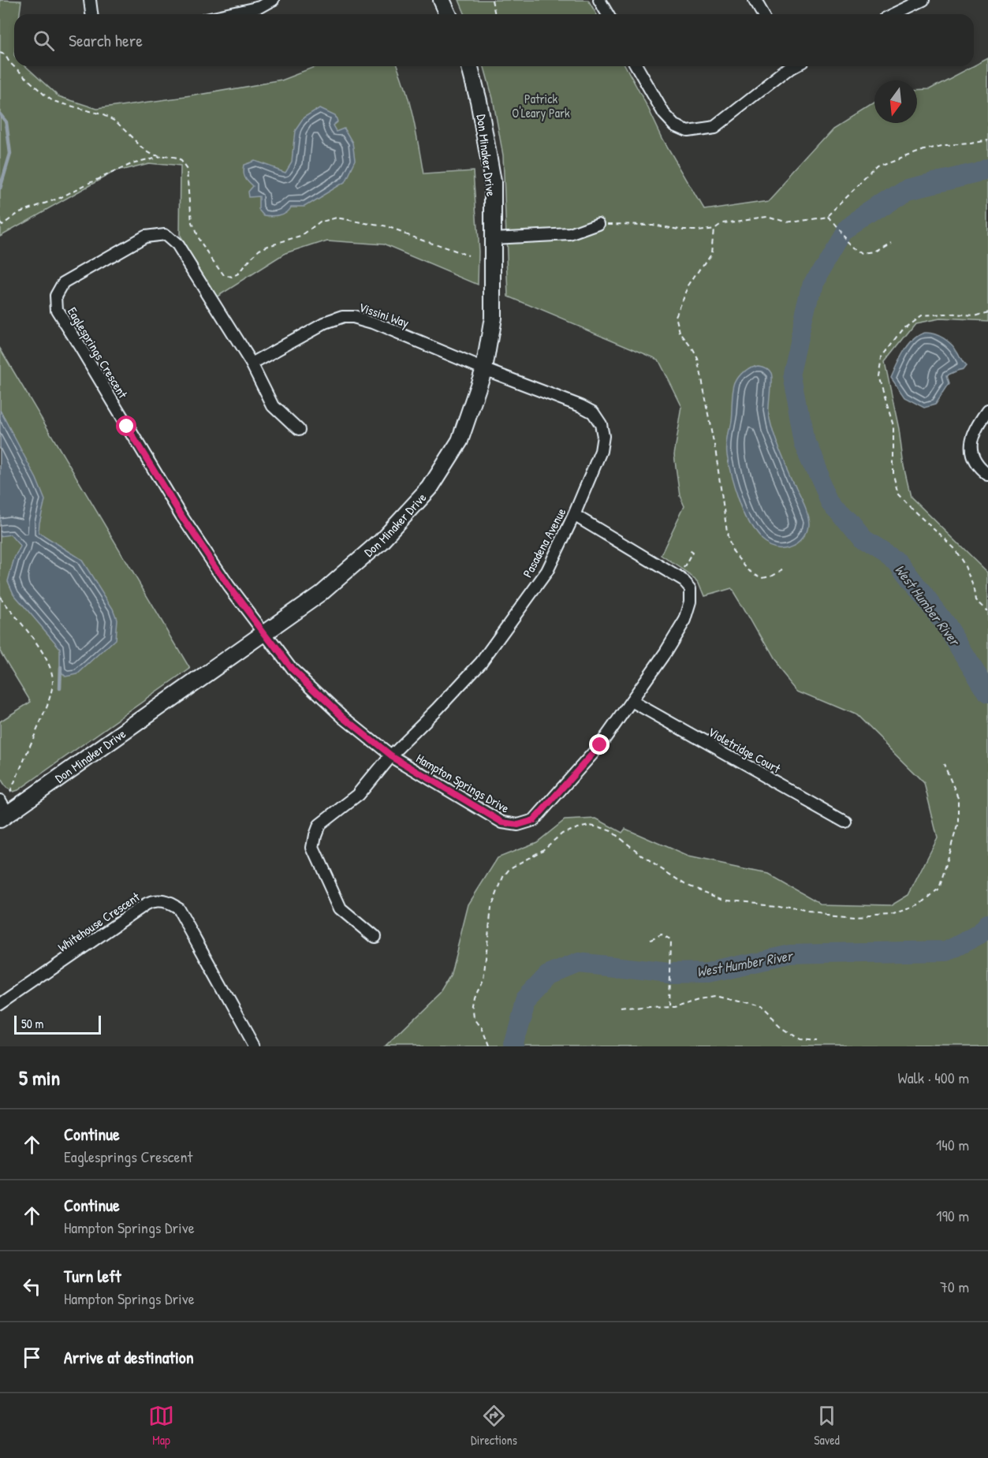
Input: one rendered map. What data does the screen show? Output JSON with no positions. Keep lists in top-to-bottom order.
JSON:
{
  "streets": {
    "street": [
      "Don Minaker Drive",
      "Vissini Way",
      "Eaglesprings Crescent",
      "Pasadena Avenue",
      "Violetridge Court",
      "Hampton Springs Drive",
      "Whitehouse Crescent"
    ]
  },
  "crossings": [
    ["Don Minaker Drive", "Vissini Way"],
    ["Don Minaker Drive", "Eaglesprings Crescent"],
    ["Don Minaker Drive", "Pasadena Avenue"],
    ["Don Minaker Drive", "Hampton Springs Drive"],
    ["Vissini Way", "Eaglesprings Crescent"],
    ["Vissini Way", "Pasadena Avenue"],
    ["Eaglesprings Crescent", "Hampton Springs Drive"],
    ["Pasadena Avenue", "Hampton Springs Drive"],
    ["Violetridge Court", "Hampton Springs Drive"]
  ],
  "water": ["West Humber River"],
  "parks": ["Patrick O'Leary Park"],
  "scale_bar": "50 m",
  "north": "bottom",
  "page": {
    "search": "Search here",
    "scale": "50 m",
    "heading": ["5 min", "Walk · 400 m"],
    "list": [
      ["Continue", "Eaglesprings Crescent", "140 m"],
      ["Continue", "Hampton Springs Drive", "190 m"],
      ["Turn left", "Hampton Springs Drive", "70 m"],
      "Arrive at destination"
    ],
    "nav": ["Map", "Directions", "Saved"]
  }
}
